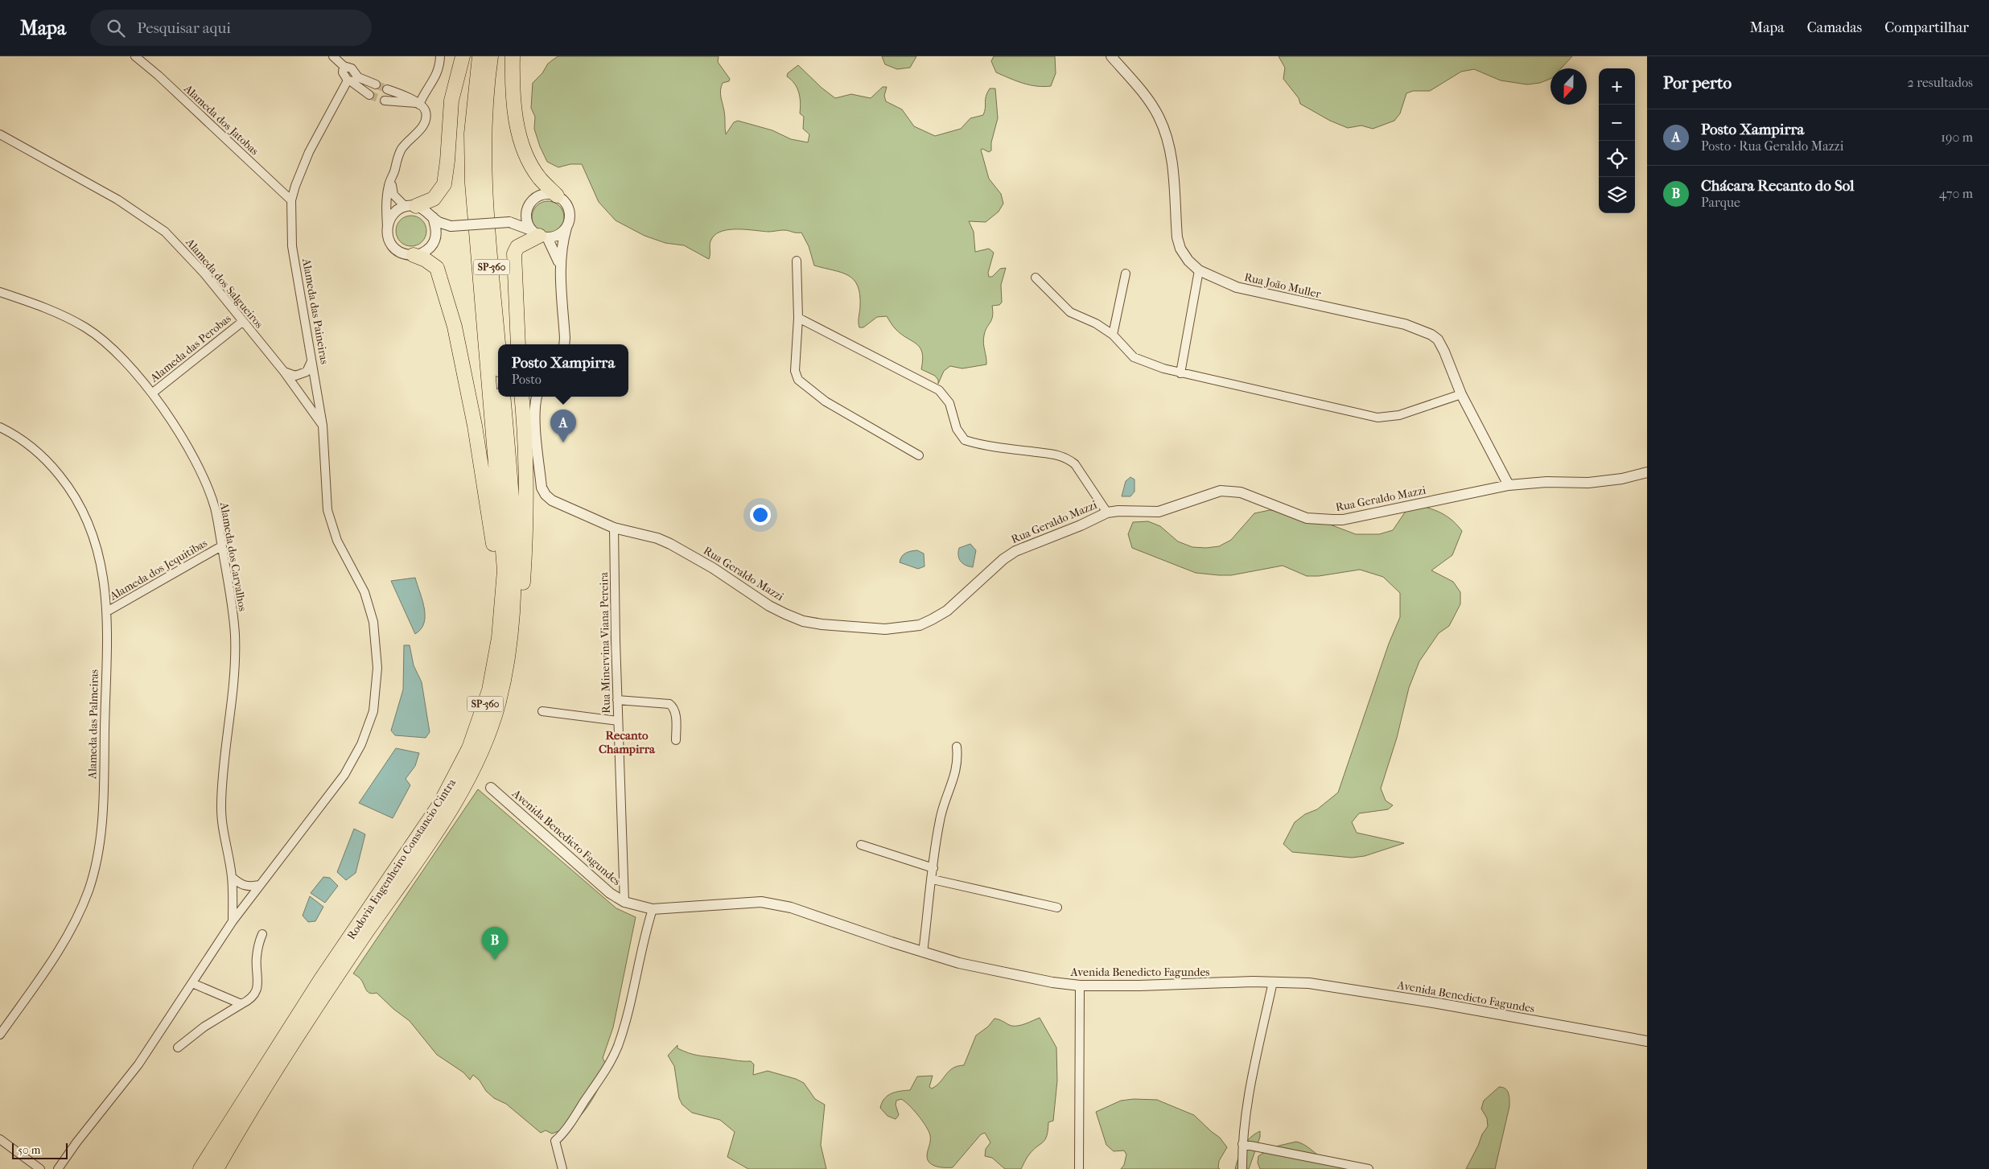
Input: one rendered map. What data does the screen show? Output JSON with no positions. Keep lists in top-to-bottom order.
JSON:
{
  "streets": {
    "highway": ["SP-360", "Rodovia Engenheiro Constancio Cintra"],
    "street": [
      "Alameda dos Jatobas",
      "Alameda dos Salgueiros",
      "Rua João Muller",
      "Alameda das Paineiras",
      "Alameda das Perobas",
      "Rua Geraldo Mazzi",
      "Alameda dos Carvalhos",
      "Alameda dos Jequitibas",
      "Rua Minervina Viana Pereira",
      "Alameda das Palmeiras",
      "Avenida Benedicto Fagundes"
    ]
  },
  "crossings": [
    ["Alameda dos Jatobas", "Alameda das Paineiras"],
    ["Alameda dos Salgueiros", "Alameda das Paineiras"],
    ["Alameda dos Salgueiros", "Alameda das Perobas"],
    ["Rua João Muller", "Rua Geraldo Mazzi"],
    ["Alameda das Paineiras", "Alameda dos Carvalhos"],
    ["Alameda das Perobas", "Alameda dos Carvalhos"],
    ["Rua Geraldo Mazzi", "Rua Minervina Viana Pereira"],
    ["Alameda dos Carvalhos", "Alameda dos Jequitibas"],
    ["Alameda dos Jequitibas", "Alameda das Palmeiras"],
    ["Rua Minervina Viana Pereira", "Avenida Benedicto Fagundes"]
  ],
  "districts": ["Recanto Champirra"],
  "scale_bar": "50 m",
  "north": "bottom",
  "page": {
    "header": "Mapa",
    "search": "Pesquisar aqui",
    "nav": ["Mapa", "Camadas", "Compartilhar"],
    "heading": ["Por perto", "2 resultados"],
    "map_buttons": ["+", "−"],
    "list": [
      {
        "mark": "A",
        "name": "Posto Xampirra",
        "note": "Posto · Rua Geraldo Mazzi",
        "value": "190 m"
      },
      {
        "mark": "B",
        "name": "Chácara Recanto do Sol",
        "note": "Parque",
        "value": "470 m"
      }
    ],
    "popup": ["Posto Xampirra", "Posto"],
    "pins": ["A", "B"],
    "scale": "50 m"
  }
}
